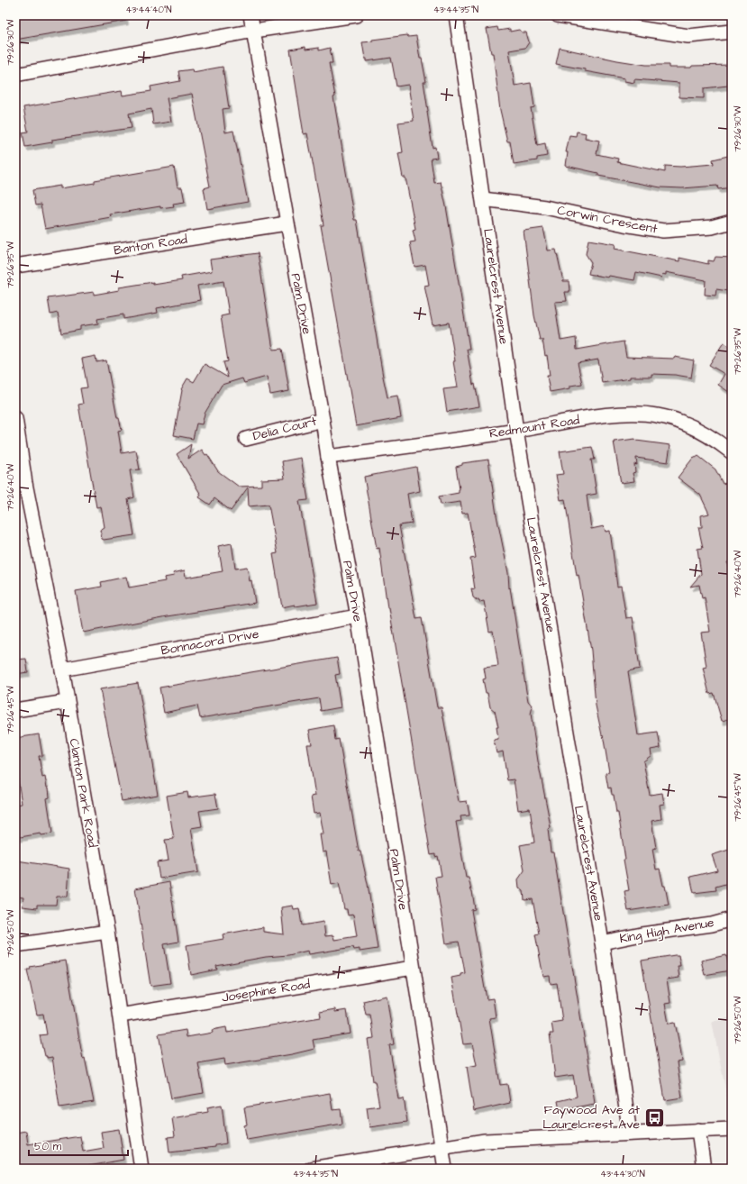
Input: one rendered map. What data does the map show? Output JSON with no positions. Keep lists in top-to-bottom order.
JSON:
{
  "streets": {
    "street": [
      "Corwin Crescent",
      "Banton Road",
      "Laurelcrest Avenue",
      "Palm Drive",
      "Redmount Road",
      "Delia Court",
      "Bonnacord Drive",
      "Clanton Park Road",
      "King High Avenue",
      "Josephine Road"
    ]
  },
  "crossings": [
    ["Corwin Crescent", "Laurelcrest Avenue"],
    ["Banton Road", "Palm Drive"],
    ["Laurelcrest Avenue", "Redmount Road"],
    ["Laurelcrest Avenue", "King High Avenue"],
    ["Palm Drive", "Redmount Road"],
    ["Palm Drive", "Delia Court"],
    ["Palm Drive", "Bonnacord Drive"],
    ["Palm Drive", "Josephine Road"],
    ["Bonnacord Drive", "Clanton Park Road"],
    ["Clanton Park Road", "Josephine Road"]
  ],
  "places": {
    "bus stop": ["Faywood Ave at Laurelcrest Ave"]
  },
  "scale_bar": "50 m",
  "coordinates": [
    "43°44'40\"N",
    "43°44'35\"N",
    "79°26'30\"W",
    "79°26'35\"W",
    "79°26'40\"W",
    "79°26'45\"W",
    "79°26'50\"W",
    "43°44'30\"N"
  ]
}
